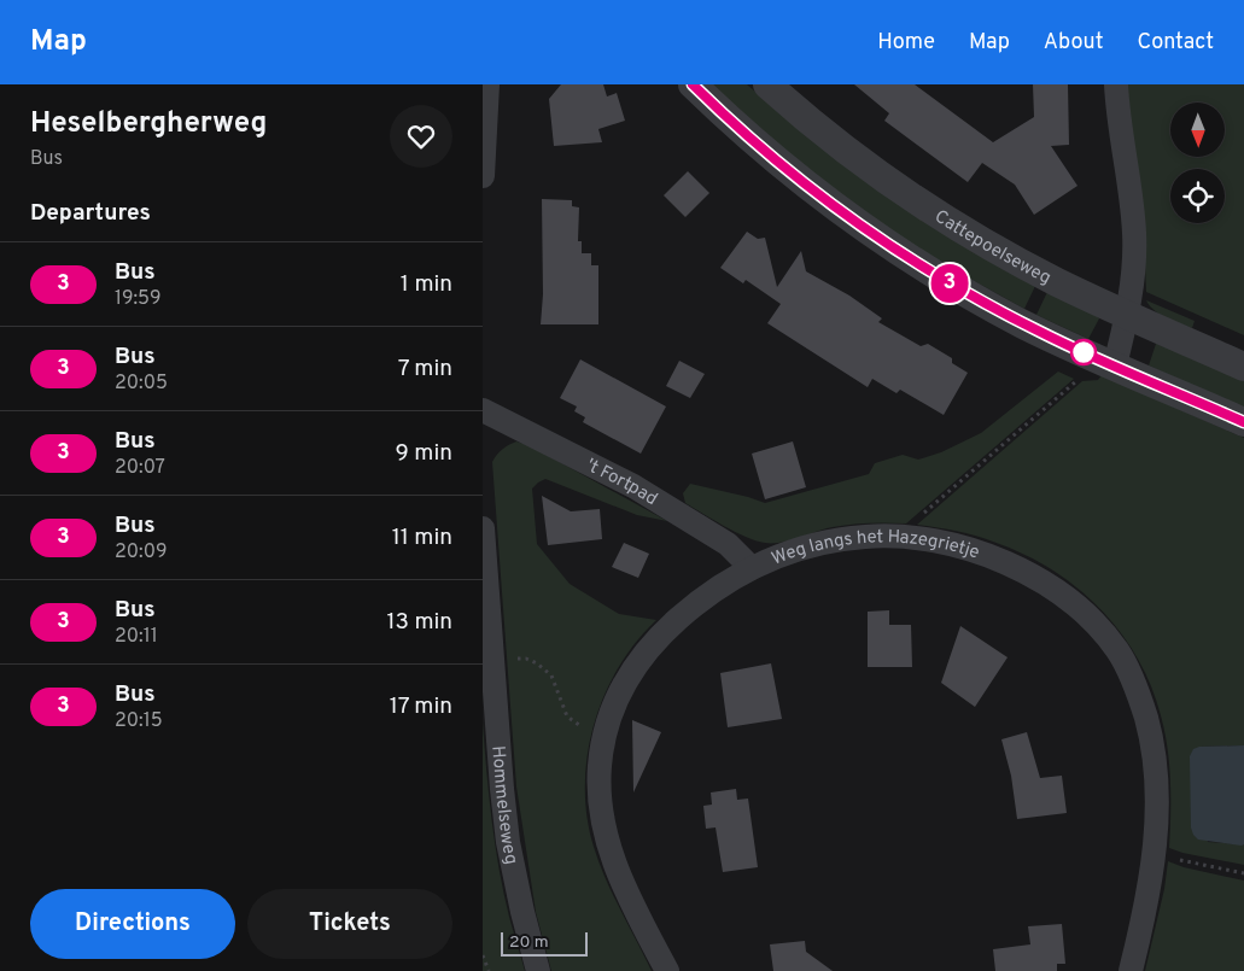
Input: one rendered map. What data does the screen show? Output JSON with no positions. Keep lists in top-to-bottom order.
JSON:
{
  "streets": {
    "street": [
      "Cattepoelseweg",
      "'t Fortpad",
      "Weg langs het Hazegrietje",
      "Hommelseweg"
    ]
  },
  "crossings": [
    ["'t Fortpad", "Weg langs het Hazegrietje"]
  ],
  "lines": ["bus line 3"],
  "scale_bar": "20 m",
  "north": "bottom",
  "page": {
    "header": "Map",
    "nav": [
      "Home",
      "Map",
      "About",
      "Contact"
    ],
    "heading": [
      ["Heselbergherweg", "Bus"],
      "Departures"
    ],
    "on_map": "3",
    "list": [
      {
        "mark": "3",
        "name": "Bus",
        "note": "19:59",
        "value": "1 min"
      },
      {
        "mark": "3",
        "name": "Bus",
        "note": "20:05",
        "value": "7 min"
      },
      {
        "mark": "3",
        "name": "Bus",
        "note": "20:07",
        "value": "9 min"
      },
      {
        "mark": "3",
        "name": "Bus",
        "note": "20:09",
        "value": "11 min"
      },
      {
        "mark": "3",
        "name": "Bus",
        "note": "20:11",
        "value": "13 min"
      },
      {
        "mark": "3",
        "name": "Bus",
        "note": "20:15",
        "value": "17 min"
      }
    ],
    "buttons": ["Directions", "Tickets"],
    "scale": "20 m"
  }
}
